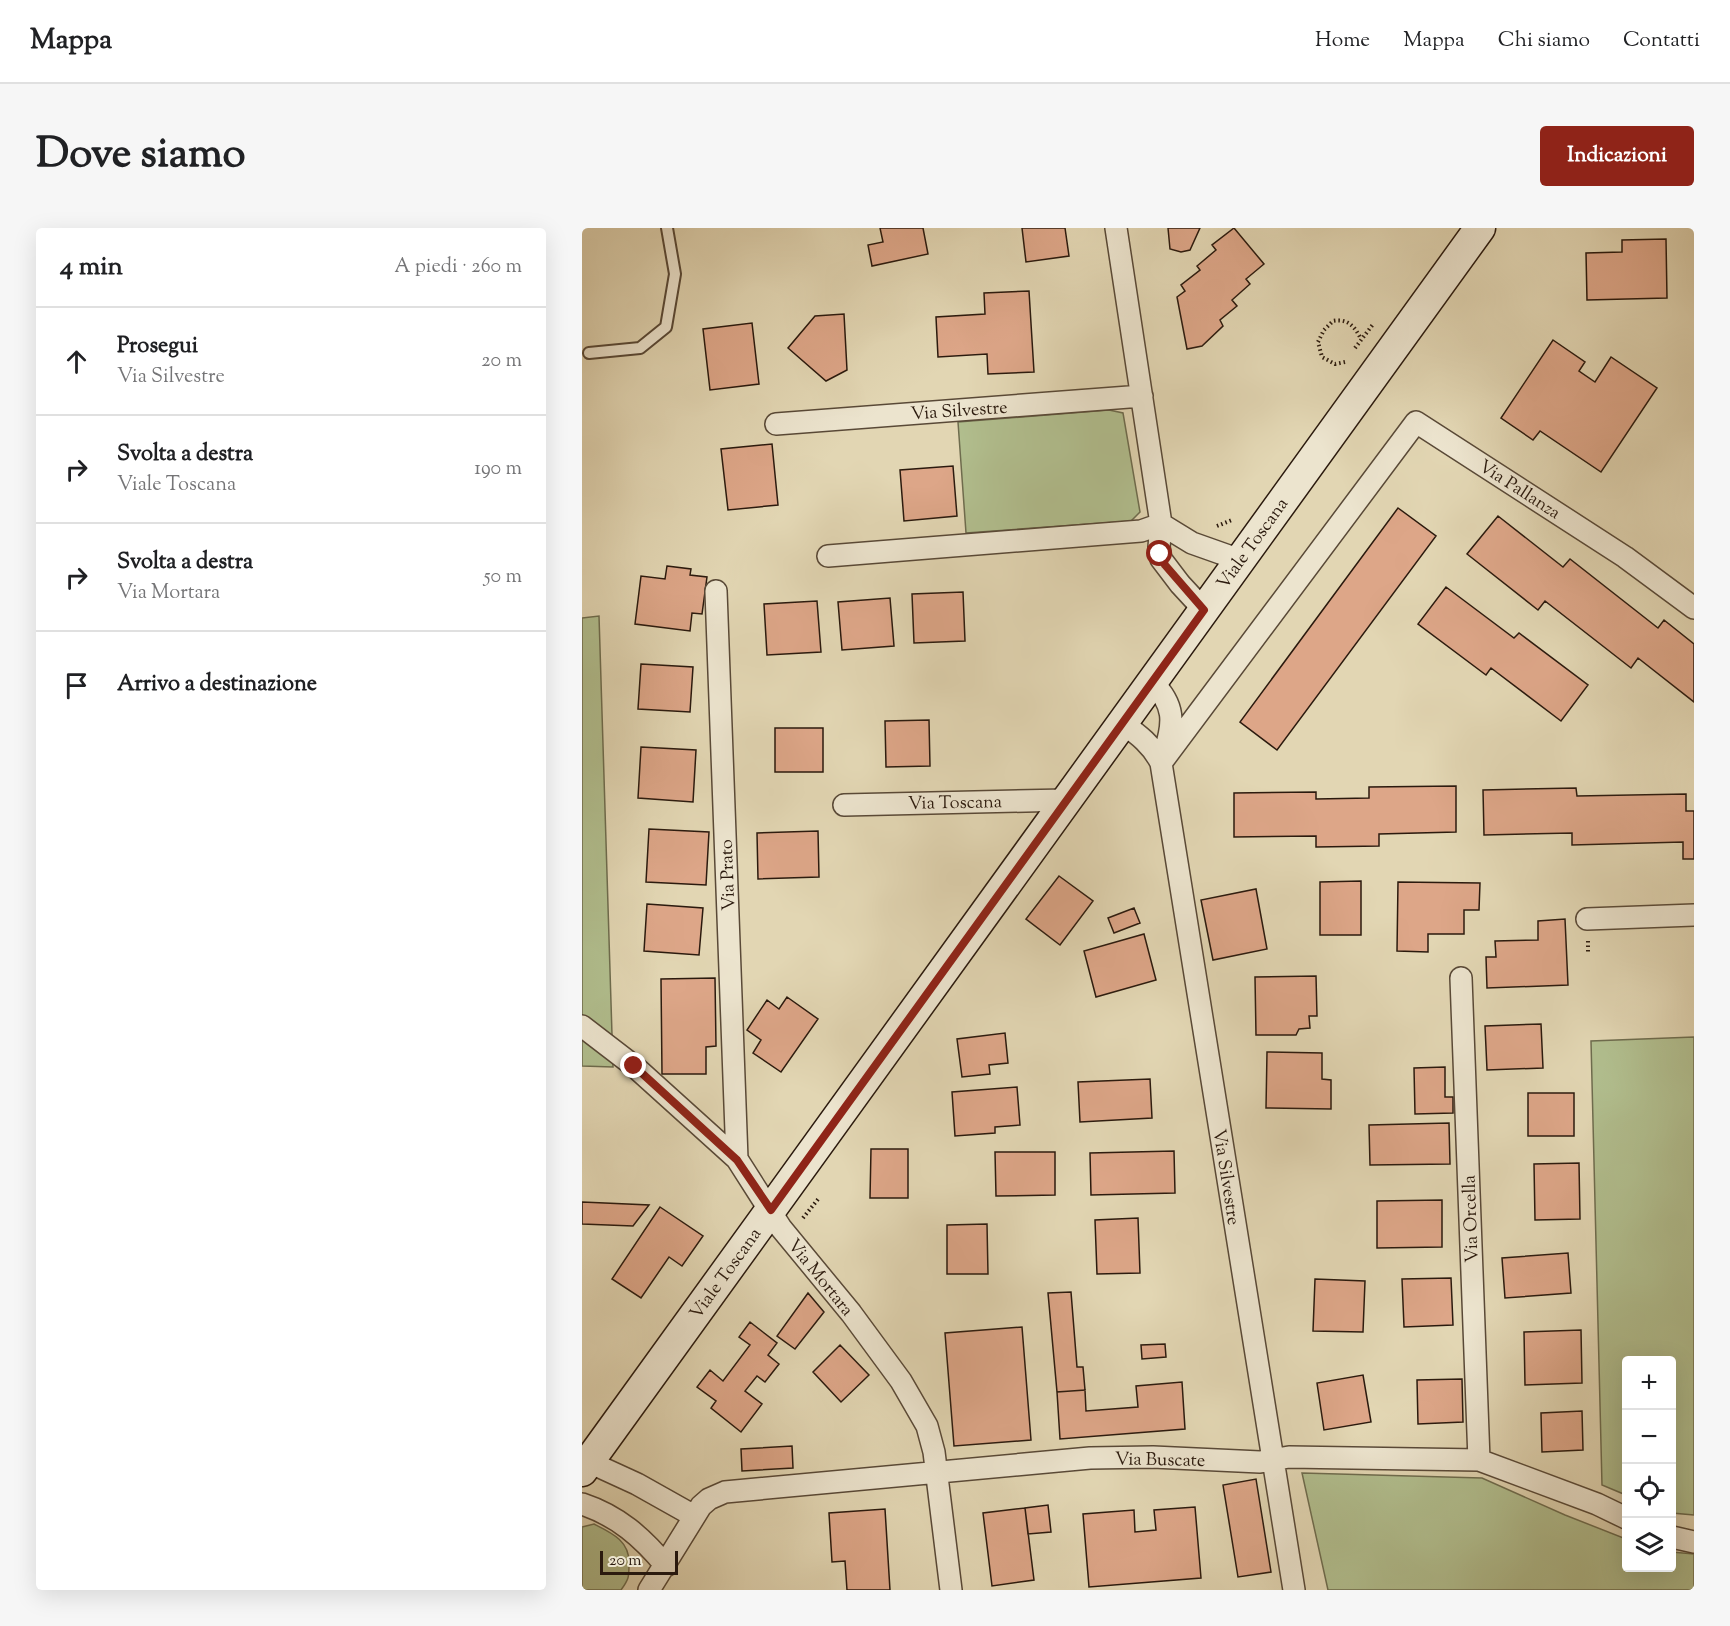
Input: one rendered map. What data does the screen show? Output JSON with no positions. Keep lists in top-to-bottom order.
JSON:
{
  "streets": {
    "street": [
      "Via Silvestre",
      "Via Pallanza",
      "Viale Toscana",
      "Via Toscana",
      "Via Prato",
      "Via Orcella",
      "Via Mortara",
      "Via Buscate"
    ]
  },
  "crossings": [
    ["Via Silvestre", "Via Pallanza"],
    ["Via Silvestre", "Viale Toscana"],
    ["Via Silvestre", "Via Buscate"],
    ["Viale Toscana", "Via Toscana"],
    ["Viale Toscana", "Via Mortara"],
    ["Via Prato", "Via Mortara"],
    ["Via Orcella", "Via Buscate"],
    ["Via Mortara", "Via Buscate"]
  ],
  "scale_bar": "20 m",
  "page": {
    "header": "Mappa",
    "nav": [
      "Home",
      "Mappa",
      "Chi siamo",
      "Contatti"
    ],
    "title": "Dove siamo",
    "buttons": "Indicazioni",
    "heading": ["4 min", "A piedi · 260 m"],
    "list": [
      ["Prosegui", "Via Silvestre", "20 m"],
      ["Svolta a destra", "Viale Toscana", "190 m"],
      ["Svolta a destra", "Via Mortara", "50 m"],
      "Arrivo a destinazione"
    ],
    "map_buttons": ["+", "−"],
    "scale": "20 m"
  }
}
